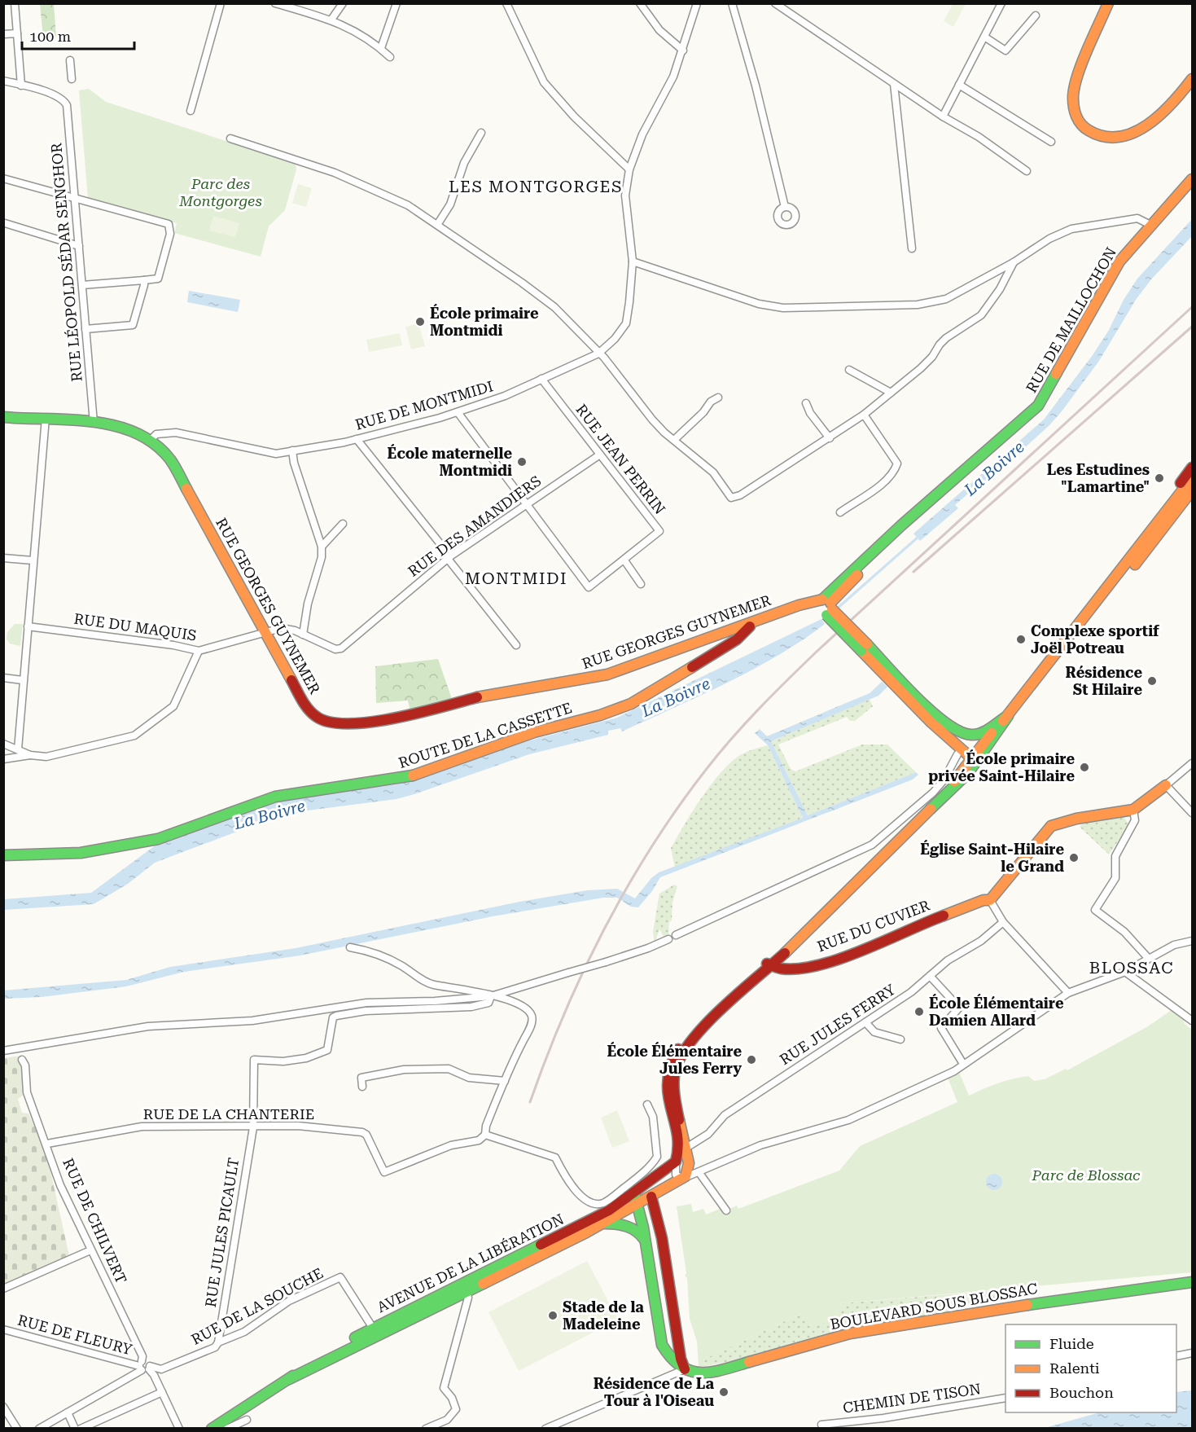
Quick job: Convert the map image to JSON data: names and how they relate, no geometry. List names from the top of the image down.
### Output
{
  "streets": {
    "street": [
      "RUE LÉOPOLD SÉDAR SENGHOR",
      "RUE DE MAILLOCHON",
      "RUE DE MONTMIDI",
      "RUE JEAN PERRIN",
      "RUE DES AMANDIERS",
      "RUE GEORGES GUYNEMER",
      "RUE DU MAQUIS",
      "ROUTE DE LA CASSETTE",
      "RUE DU CUVIER",
      "RUE JULES FERRY",
      "RUE DE LA CHANTERIE",
      "RUE DE CHILVERT",
      "RUE JULES PICAULT",
      "AVENUE DE LA LIBÉRATION",
      "RUE DE LA SOUCHE",
      "BOULEVARD SOUS BLOSSAC",
      "RUE DE FLEURY",
      "CHEMIN DE TISON"
    ]
  },
  "crossings": [
    ["RUE LÉOPOLD SÉDAR SENGHOR", "RUE GEORGES GUYNEMER"],
    ["RUE DE MAILLOCHON", "RUE GEORGES GUYNEMER"],
    ["RUE DE MONTMIDI", "RUE JEAN PERRIN"],
    ["RUE DE MONTMIDI", "RUE GEORGES GUYNEMER"],
    ["RUE JEAN PERRIN", "RUE DES AMANDIERS"],
    ["RUE DES AMANDIERS", "RUE GEORGES GUYNEMER"],
    ["RUE DES AMANDIERS", "RUE DU MAQUIS"],
    ["RUE GEORGES GUYNEMER", "RUE DU MAQUIS"],
    ["RUE GEORGES GUYNEMER", "ROUTE DE LA CASSETTE"],
    ["RUE DE LA CHANTERIE", "RUE DE CHILVERT"],
    ["RUE DE LA CHANTERIE", "RUE JULES PICAULT"],
    ["RUE DE CHILVERT", "RUE DE LA SOUCHE"],
    ["RUE DE CHILVERT", "RUE DE FLEURY"],
    ["RUE JULES PICAULT", "RUE DE LA SOUCHE"],
    ["AVENUE DE LA LIBÉRATION", "RUE DE LA SOUCHE"],
    ["RUE DE LA SOUCHE", "RUE DE FLEURY"]
  ],
  "districts": ["LES MONTGORGES", "MONTMIDI", "BLOSSAC"],
  "water": ["La Boivre"],
  "parks": ["Parc des Montgorges", "Parc de Blossac"],
  "places": [
    "École primaire Montmidi",
    "École maternelle Montmidi",
    "Les Estudines \"Lamartine\"",
    "Complexe sportif Joël Potreau",
    "Résidence St Hilaire",
    "École primaire privée Saint-Hilaire",
    "Église Saint-Hilaire le Grand",
    "École Élémentaire Damien Allard",
    "École Élémentaire Jules Ferry",
    "Stade de la Madeleine",
    "Résidence de La Tour à l'Oiseau"
  ],
  "legend": ["Fluide", "Ralenti", "Bouchon"],
  "scale_bar": "100 m"
}
